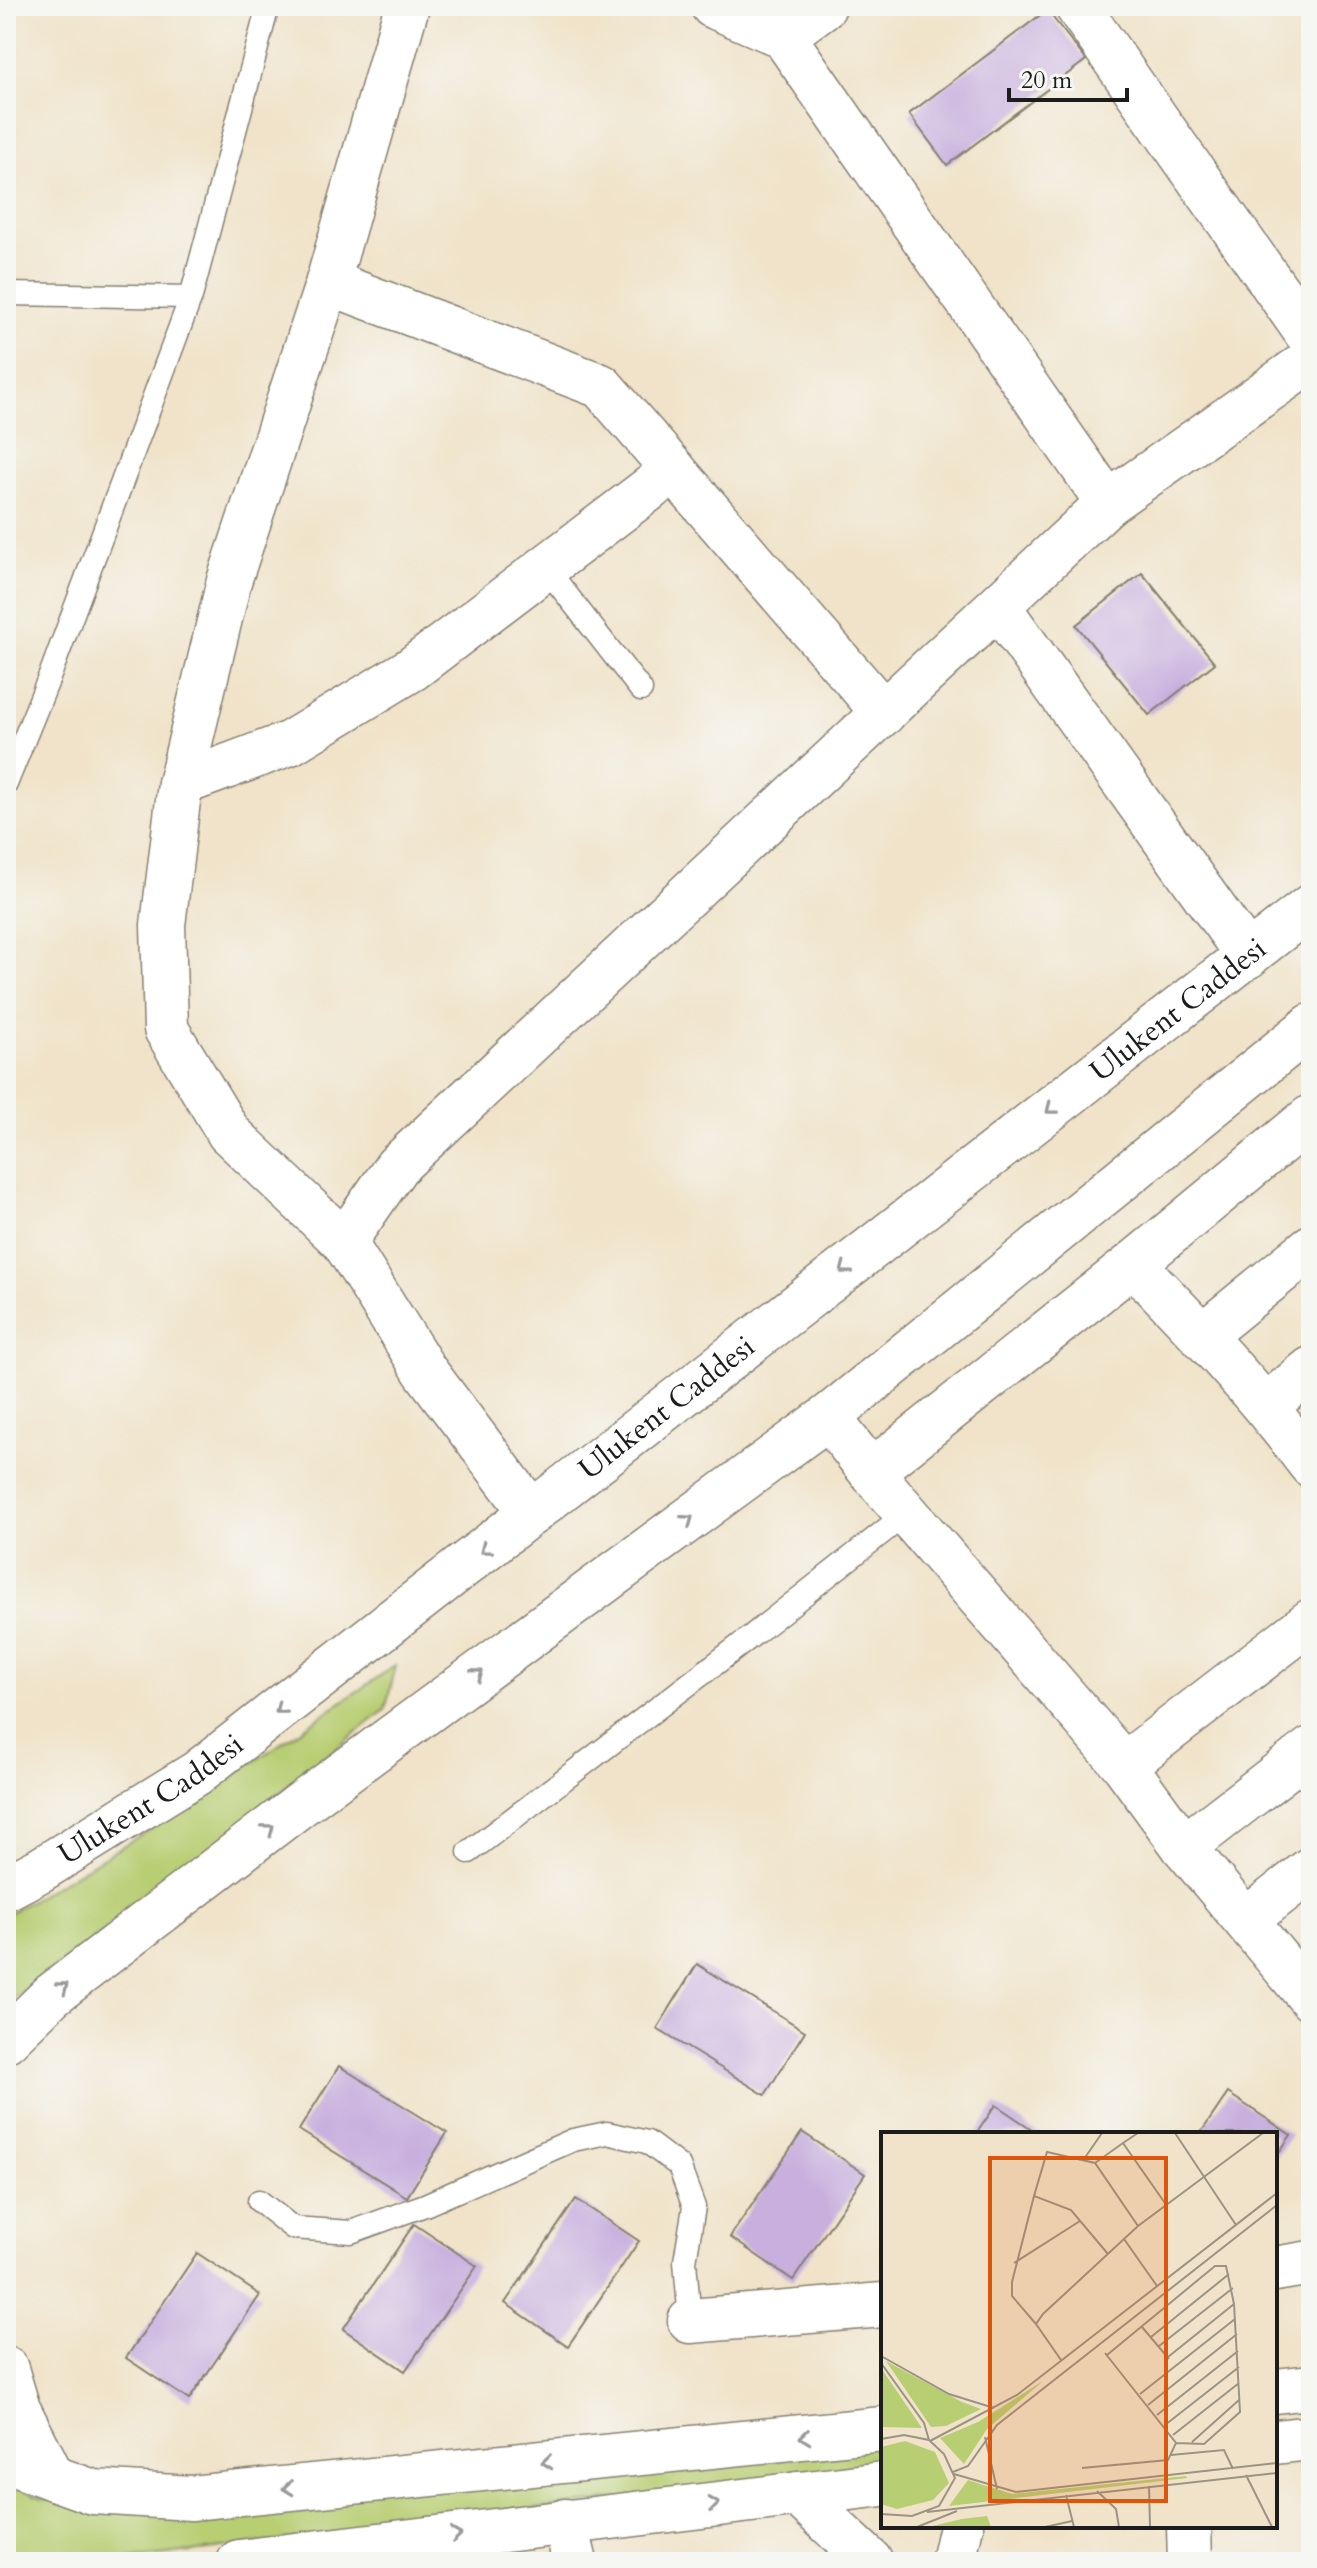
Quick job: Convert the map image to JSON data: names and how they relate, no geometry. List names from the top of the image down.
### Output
{
  "streets": {
    "street": ["Ulukent Caddesi"]
  },
  "scale_bar": "20 m"
}
